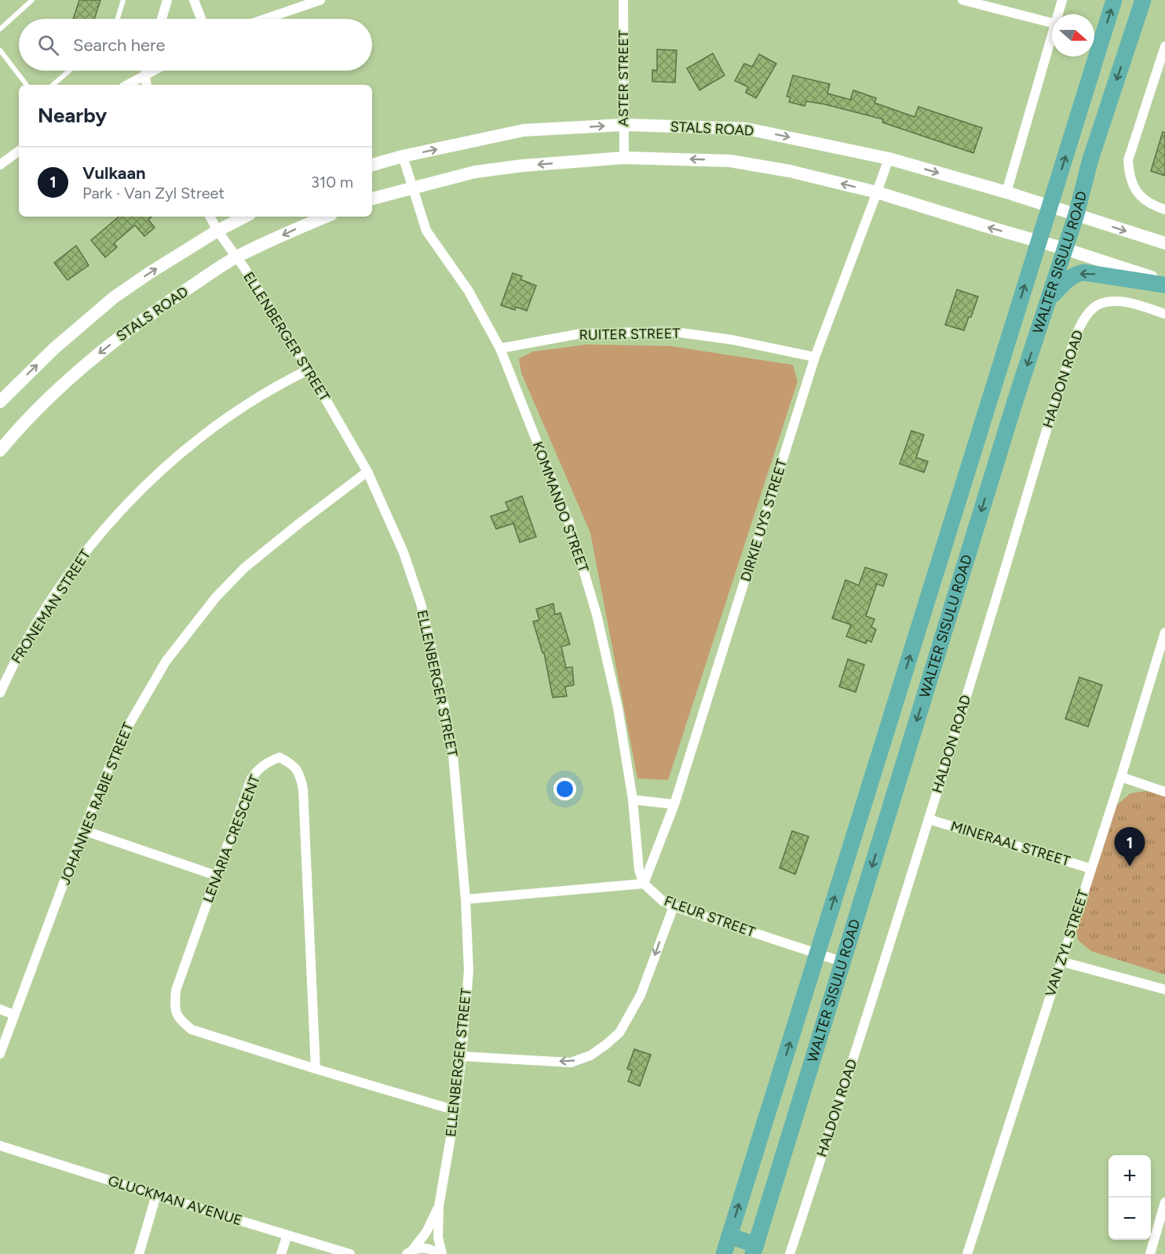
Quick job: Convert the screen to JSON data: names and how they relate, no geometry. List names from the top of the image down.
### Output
{
  "streets": {
    "highway": ["WALTER SISULU ROAD"],
    "street": [
      "ASTER STREET",
      "STALS ROAD",
      "RUITER STREET",
      "ELLENBERGER STREET",
      "HALDON ROAD",
      "KOMMANDO STREET",
      "DIRKIE UYS STREET",
      "FRONEMAN STREET",
      "JOHANNES RABIE STREET",
      "LENARIA CRESCENT",
      "MINERAAL STREET",
      "FLEUR STREET",
      "VAN ZYL STREET",
      "GLUCKMAN AVENUE"
    ]
  },
  "crossings": [
    ["ASTER STREET", "STALS ROAD"],
    ["STALS ROAD", "WALTER SISULU ROAD"],
    ["STALS ROAD", "ELLENBERGER STREET"],
    ["STALS ROAD", "KOMMANDO STREET"],
    ["STALS ROAD", "DIRKIE UYS STREET"],
    ["WALTER SISULU ROAD", "FLEUR STREET"],
    ["RUITER STREET", "KOMMANDO STREET"],
    ["RUITER STREET", "DIRKIE UYS STREET"],
    ["ELLENBERGER STREET", "FRONEMAN STREET"],
    ["ELLENBERGER STREET", "JOHANNES RABIE STREET"],
    ["ELLENBERGER STREET", "LENARIA CRESCENT"],
    ["HALDON ROAD", "MINERAAL STREET"],
    ["KOMMANDO STREET", "DIRKIE UYS STREET"],
    ["KOMMANDO STREET", "FLEUR STREET"],
    ["DIRKIE UYS STREET", "FLEUR STREET"],
    ["MINERAAL STREET", "VAN ZYL STREET"]
  ],
  "north": "right",
  "page": {
    "search": "Search here",
    "heading": "Nearby",
    "list": [
      {
        "mark": "1",
        "name": "Vulkaan",
        "note": "Park · Van Zyl Street",
        "value": "310 m"
      }
    ],
    "pins": "1",
    "map_buttons": ["+", "−"]
  }
}
